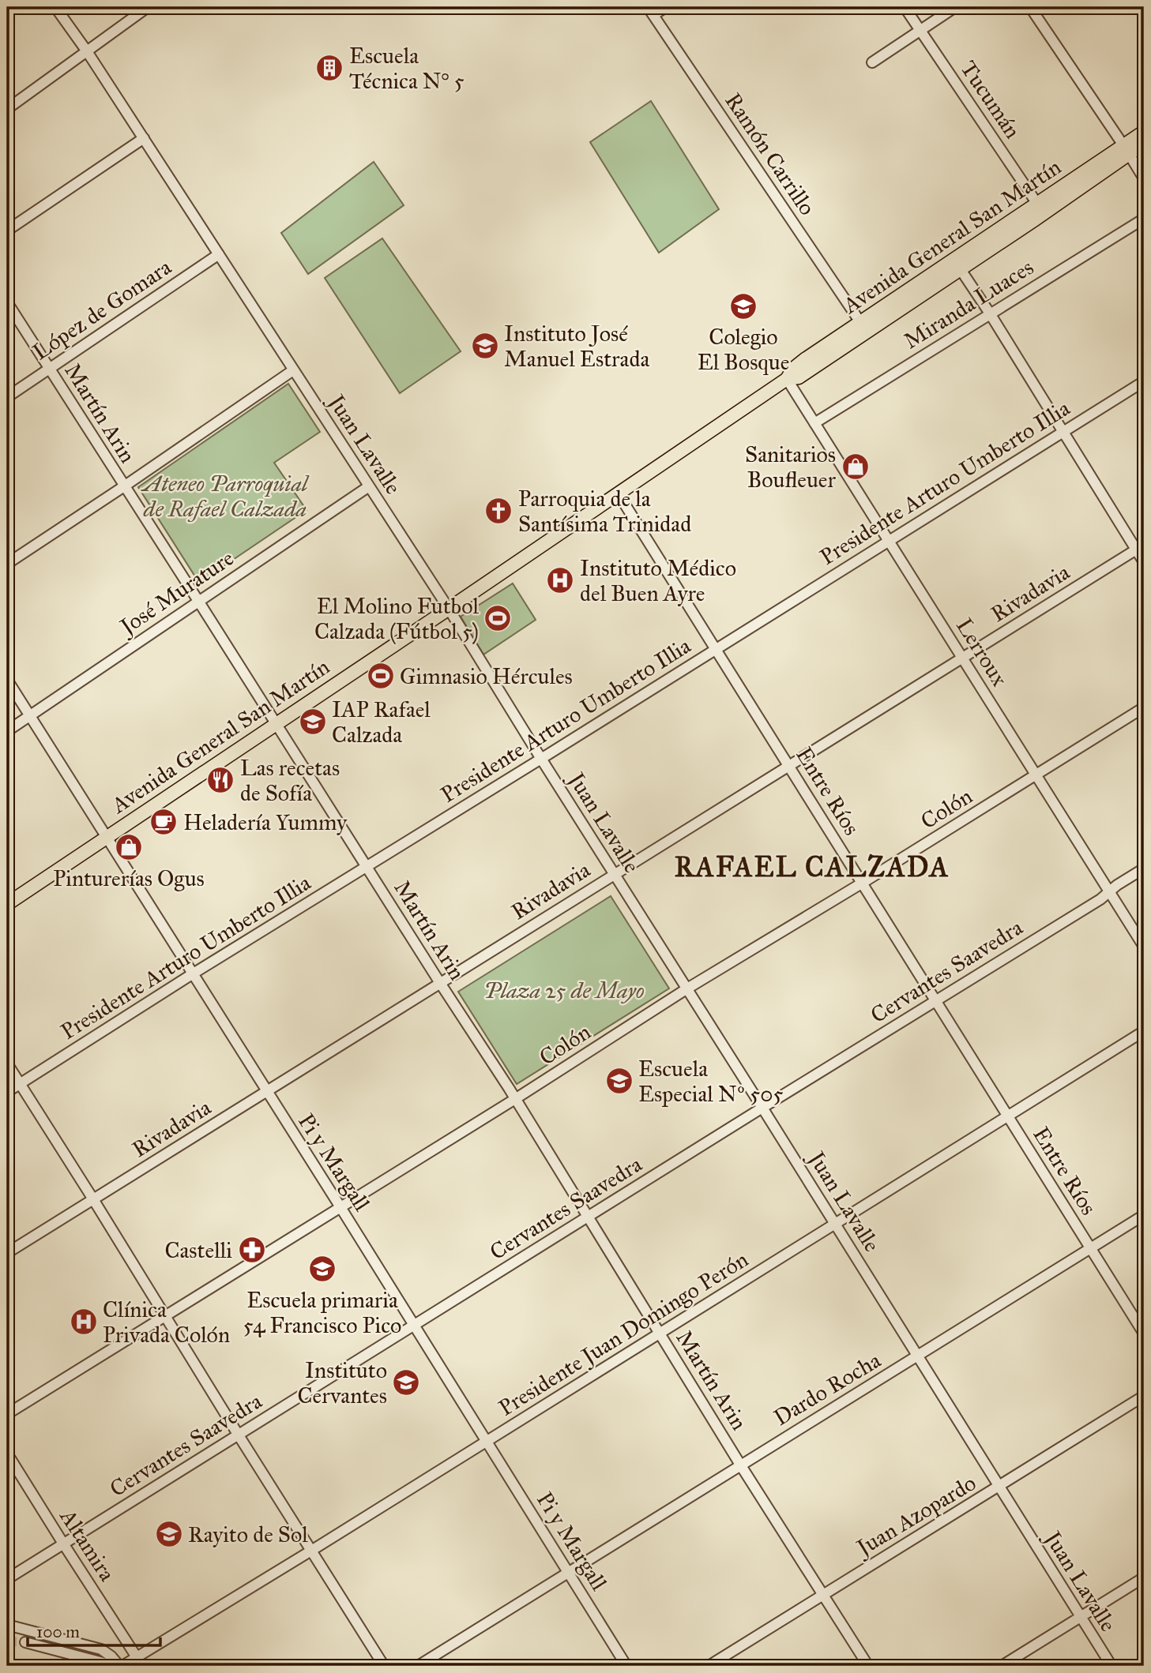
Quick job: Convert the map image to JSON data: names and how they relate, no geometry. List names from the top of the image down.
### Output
{
  "streets": {
    "main road": ["Avenida General San Martín"],
    "street": [
      "Tucumán",
      "Ramón Carrillo",
      "Miranda Luaces",
      "López de Gomara",
      "Martín Arin",
      "Juan Lavalle",
      "Presidente Arturo Umberto Illia",
      "José Murature",
      "Rivadavia",
      "Lerroux",
      "Entre Ríos",
      "Colón",
      "Cervantes Saavedra",
      "Pi y Margall",
      "Presidente Juan Domingo Perón",
      "Dardo Rocha",
      "Juan Azopardo",
      "Altamira"
    ]
  },
  "crossings": [
    ["Tucumán", "Avenida General San Martín"],
    ["Ramón Carrillo", "Avenida General San Martín"],
    ["Avenida General San Martín", "Martín Arin"],
    ["Avenida General San Martín", "Juan Lavalle"],
    ["Avenida General San Martín", "Lerroux"],
    ["Avenida General San Martín", "Entre Ríos"],
    ["Avenida General San Martín", "Pi y Margall"],
    ["Miranda Luaces", "Lerroux"],
    ["López de Gomara", "Martín Arin"],
    ["López de Gomara", "Juan Lavalle"],
    ["Martín Arin", "Presidente Arturo Umberto Illia"],
    ["Martín Arin", "José Murature"],
    ["Martín Arin", "Rivadavia"],
    ["Martín Arin", "Colón"],
    ["Martín Arin", "Cervantes Saavedra"],
    ["Martín Arin", "Presidente Juan Domingo Perón"],
    ["Martín Arin", "Dardo Rocha"],
    ["Martín Arin", "Juan Azopardo"],
    ["Juan Lavalle", "Presidente Arturo Umberto Illia"],
    ["Juan Lavalle", "José Murature"],
    ["Juan Lavalle", "Rivadavia"],
    ["Juan Lavalle", "Colón"],
    ["Juan Lavalle", "Cervantes Saavedra"],
    ["Juan Lavalle", "Presidente Juan Domingo Perón"],
    ["Juan Lavalle", "Dardo Rocha"],
    ["Juan Lavalle", "Juan Azopardo"],
    ["Presidente Arturo Umberto Illia", "Lerroux"],
    ["Presidente Arturo Umberto Illia", "Entre Ríos"],
    ["Presidente Arturo Umberto Illia", "Pi y Margall"],
    ["José Murature", "Pi y Margall"],
    ["Rivadavia", "Lerroux"],
    ["Rivadavia", "Entre Ríos"],
    ["Rivadavia", "Pi y Margall"],
    ["Lerroux", "Colón"],
    ["Lerroux", "Cervantes Saavedra"],
    ["Entre Ríos", "Colón"],
    ["Entre Ríos", "Cervantes Saavedra"],
    ["Entre Ríos", "Presidente Juan Domingo Perón"],
    ["Entre Ríos", "Dardo Rocha"],
    ["Colón", "Pi y Margall"],
    ["Cervantes Saavedra", "Pi y Margall"],
    ["Cervantes Saavedra", "Altamira"],
    ["Pi y Margall", "Presidente Juan Domingo Perón"],
    ["Pi y Margall", "Dardo Rocha"],
    ["Presidente Juan Domingo Perón", "Altamira"]
  ],
  "districts": ["RAFAEL CALZADA"],
  "parks": ["Ateneo Parroquial de Rafael Calzada", "Plaza 25 de Mayo"],
  "places": {
    "building": ["Escuela Técnica N° 5"],
    "school or university": [
      "Colegio El Bosque",
      "Instituto José Manuel Estrada",
      "IAP Rafael Calzada",
      "Escuela Especial Nº 505",
      "Escuela primaria 54 Francisco Pico",
      "Instituto Cervantes",
      "Rayito de Sol"
    ],
    "shop": ["Sanitarios Boufleuer", "Pinturerías Ogus"],
    "church": ["Parroquia de la Santísima Trinidad"],
    "hospital": ["Instituto Médico del Buen Ayre", "Clínica Privada Colón"],
    "sports": ["El Molino Futbol Calzada (Fútbol 5)", "Gimnasio Hércules"],
    "restaurant": ["Las recetas de Sofía"],
    "cafe": ["Heladería Yummy"],
    "pharmacy": ["Castelli"]
  },
  "scale_bar": "100 m"
}
